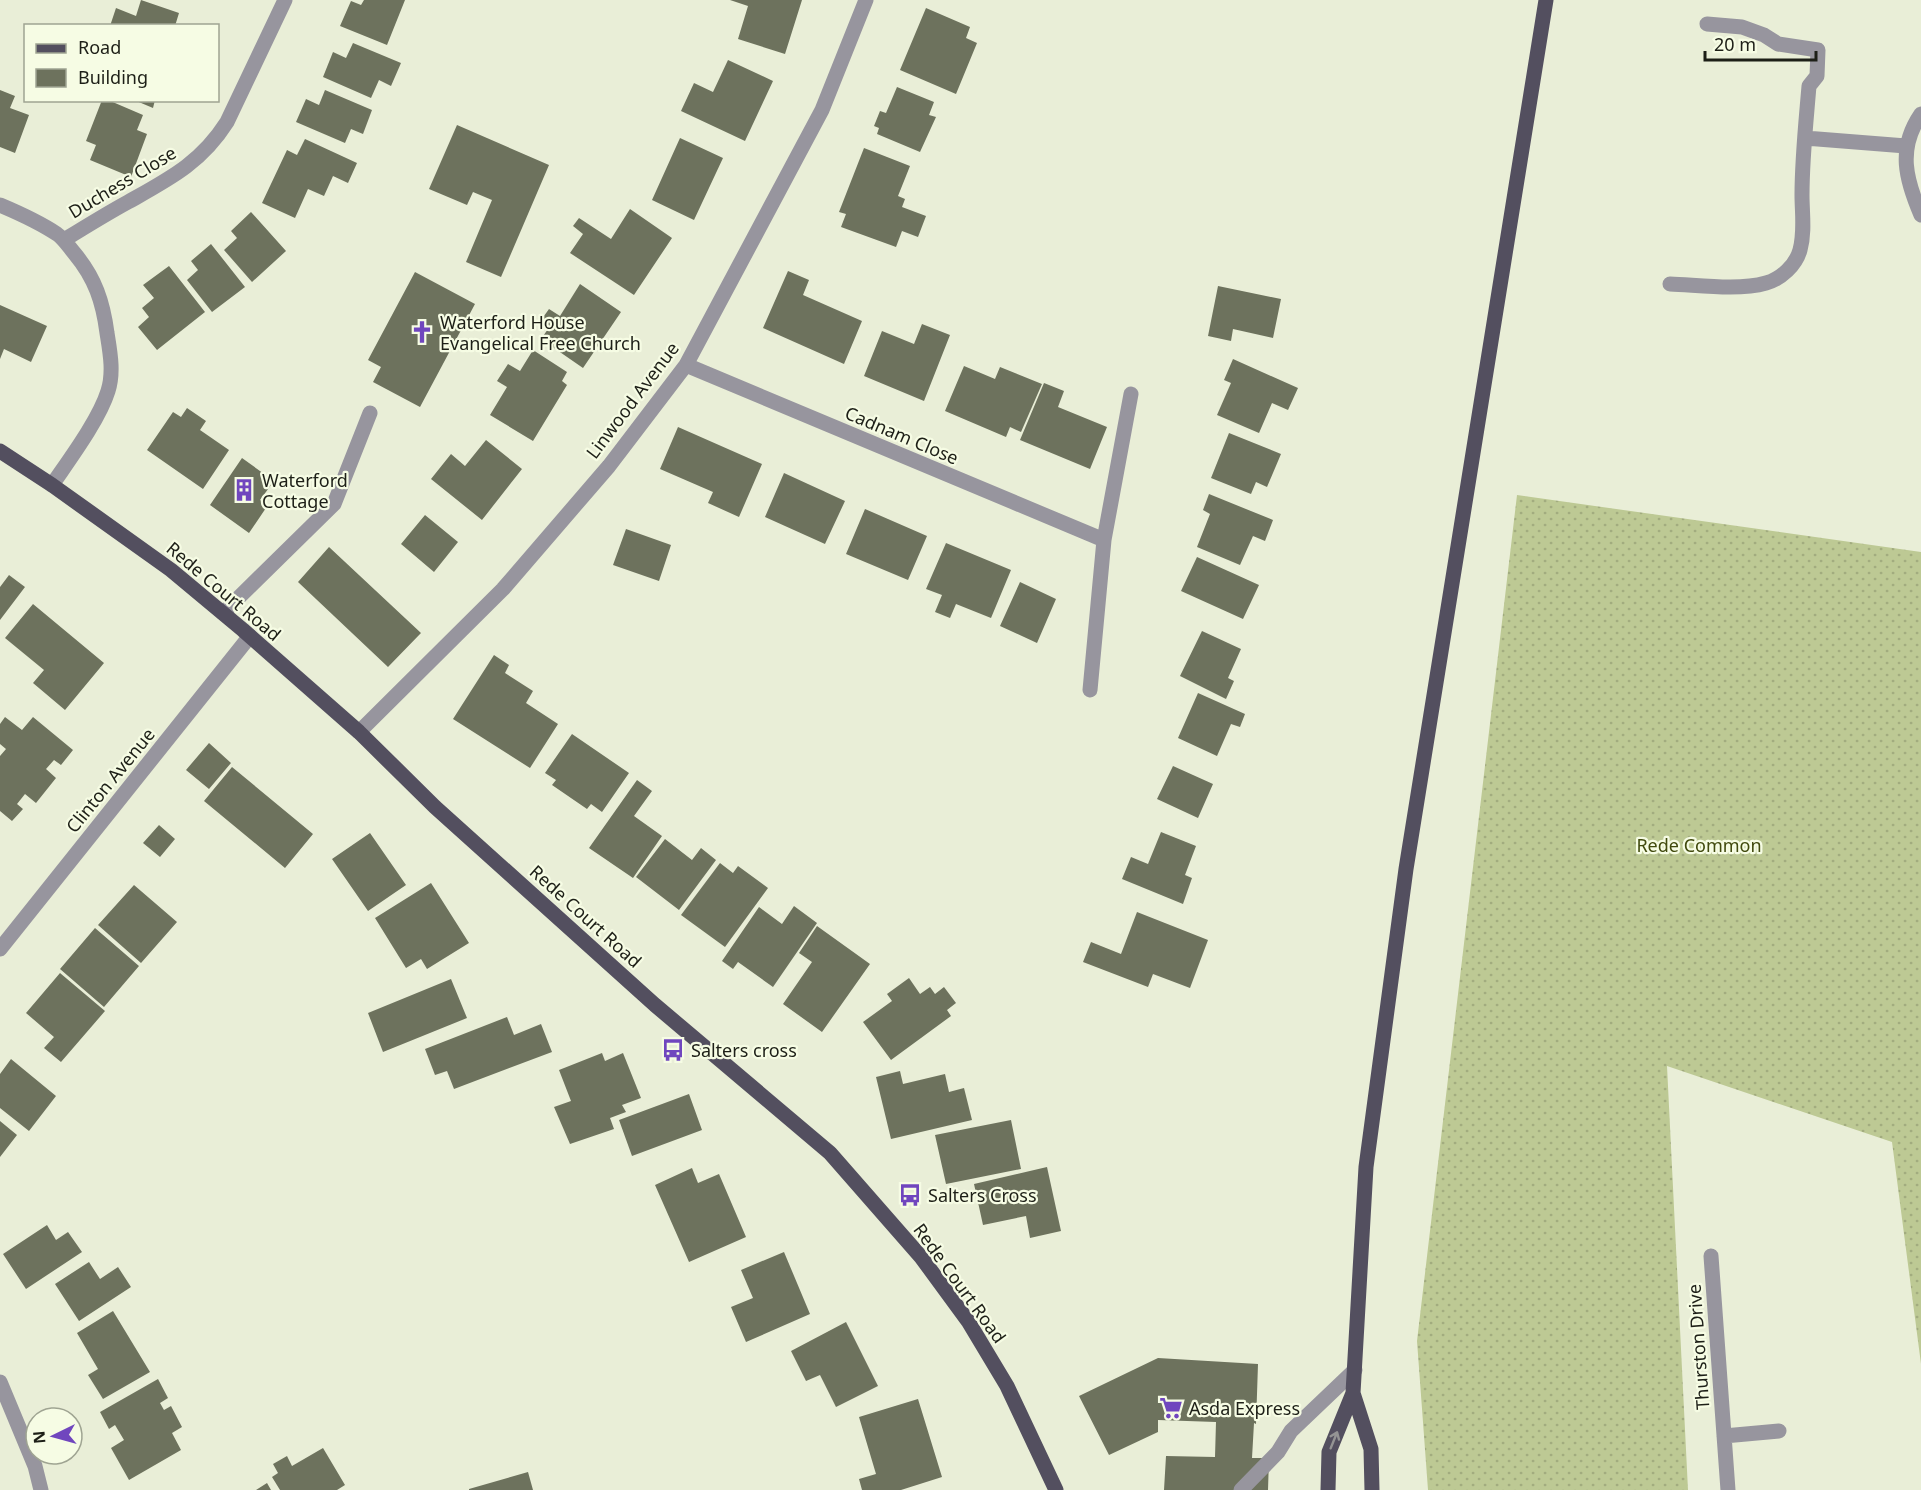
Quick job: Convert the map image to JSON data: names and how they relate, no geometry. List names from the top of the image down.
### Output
{
  "streets": {
    "main road": ["Rede Court Road"],
    "street": [
      "Duchess Close",
      "Linwood Avenue",
      "Cadnam Close",
      "Clinton Avenue",
      "Thurston Drive"
    ]
  },
  "crossings": [
    ["Linwood Avenue", "Cadnam Close"],
    ["Linwood Avenue", "Rede Court Road"],
    ["Rede Court Road", "Clinton Avenue"]
  ],
  "parks": ["Rede Common"],
  "places": {
    "church": ["Waterford House Evangelical Free Church"],
    "building": ["Waterford Cottage"],
    "bus stop": ["Salters cross", "Salters Cross"],
    "supermarket": ["Asda Express"]
  },
  "legend": ["Road", "Building"],
  "scale_bar": "20 m",
  "north": "left"
}
